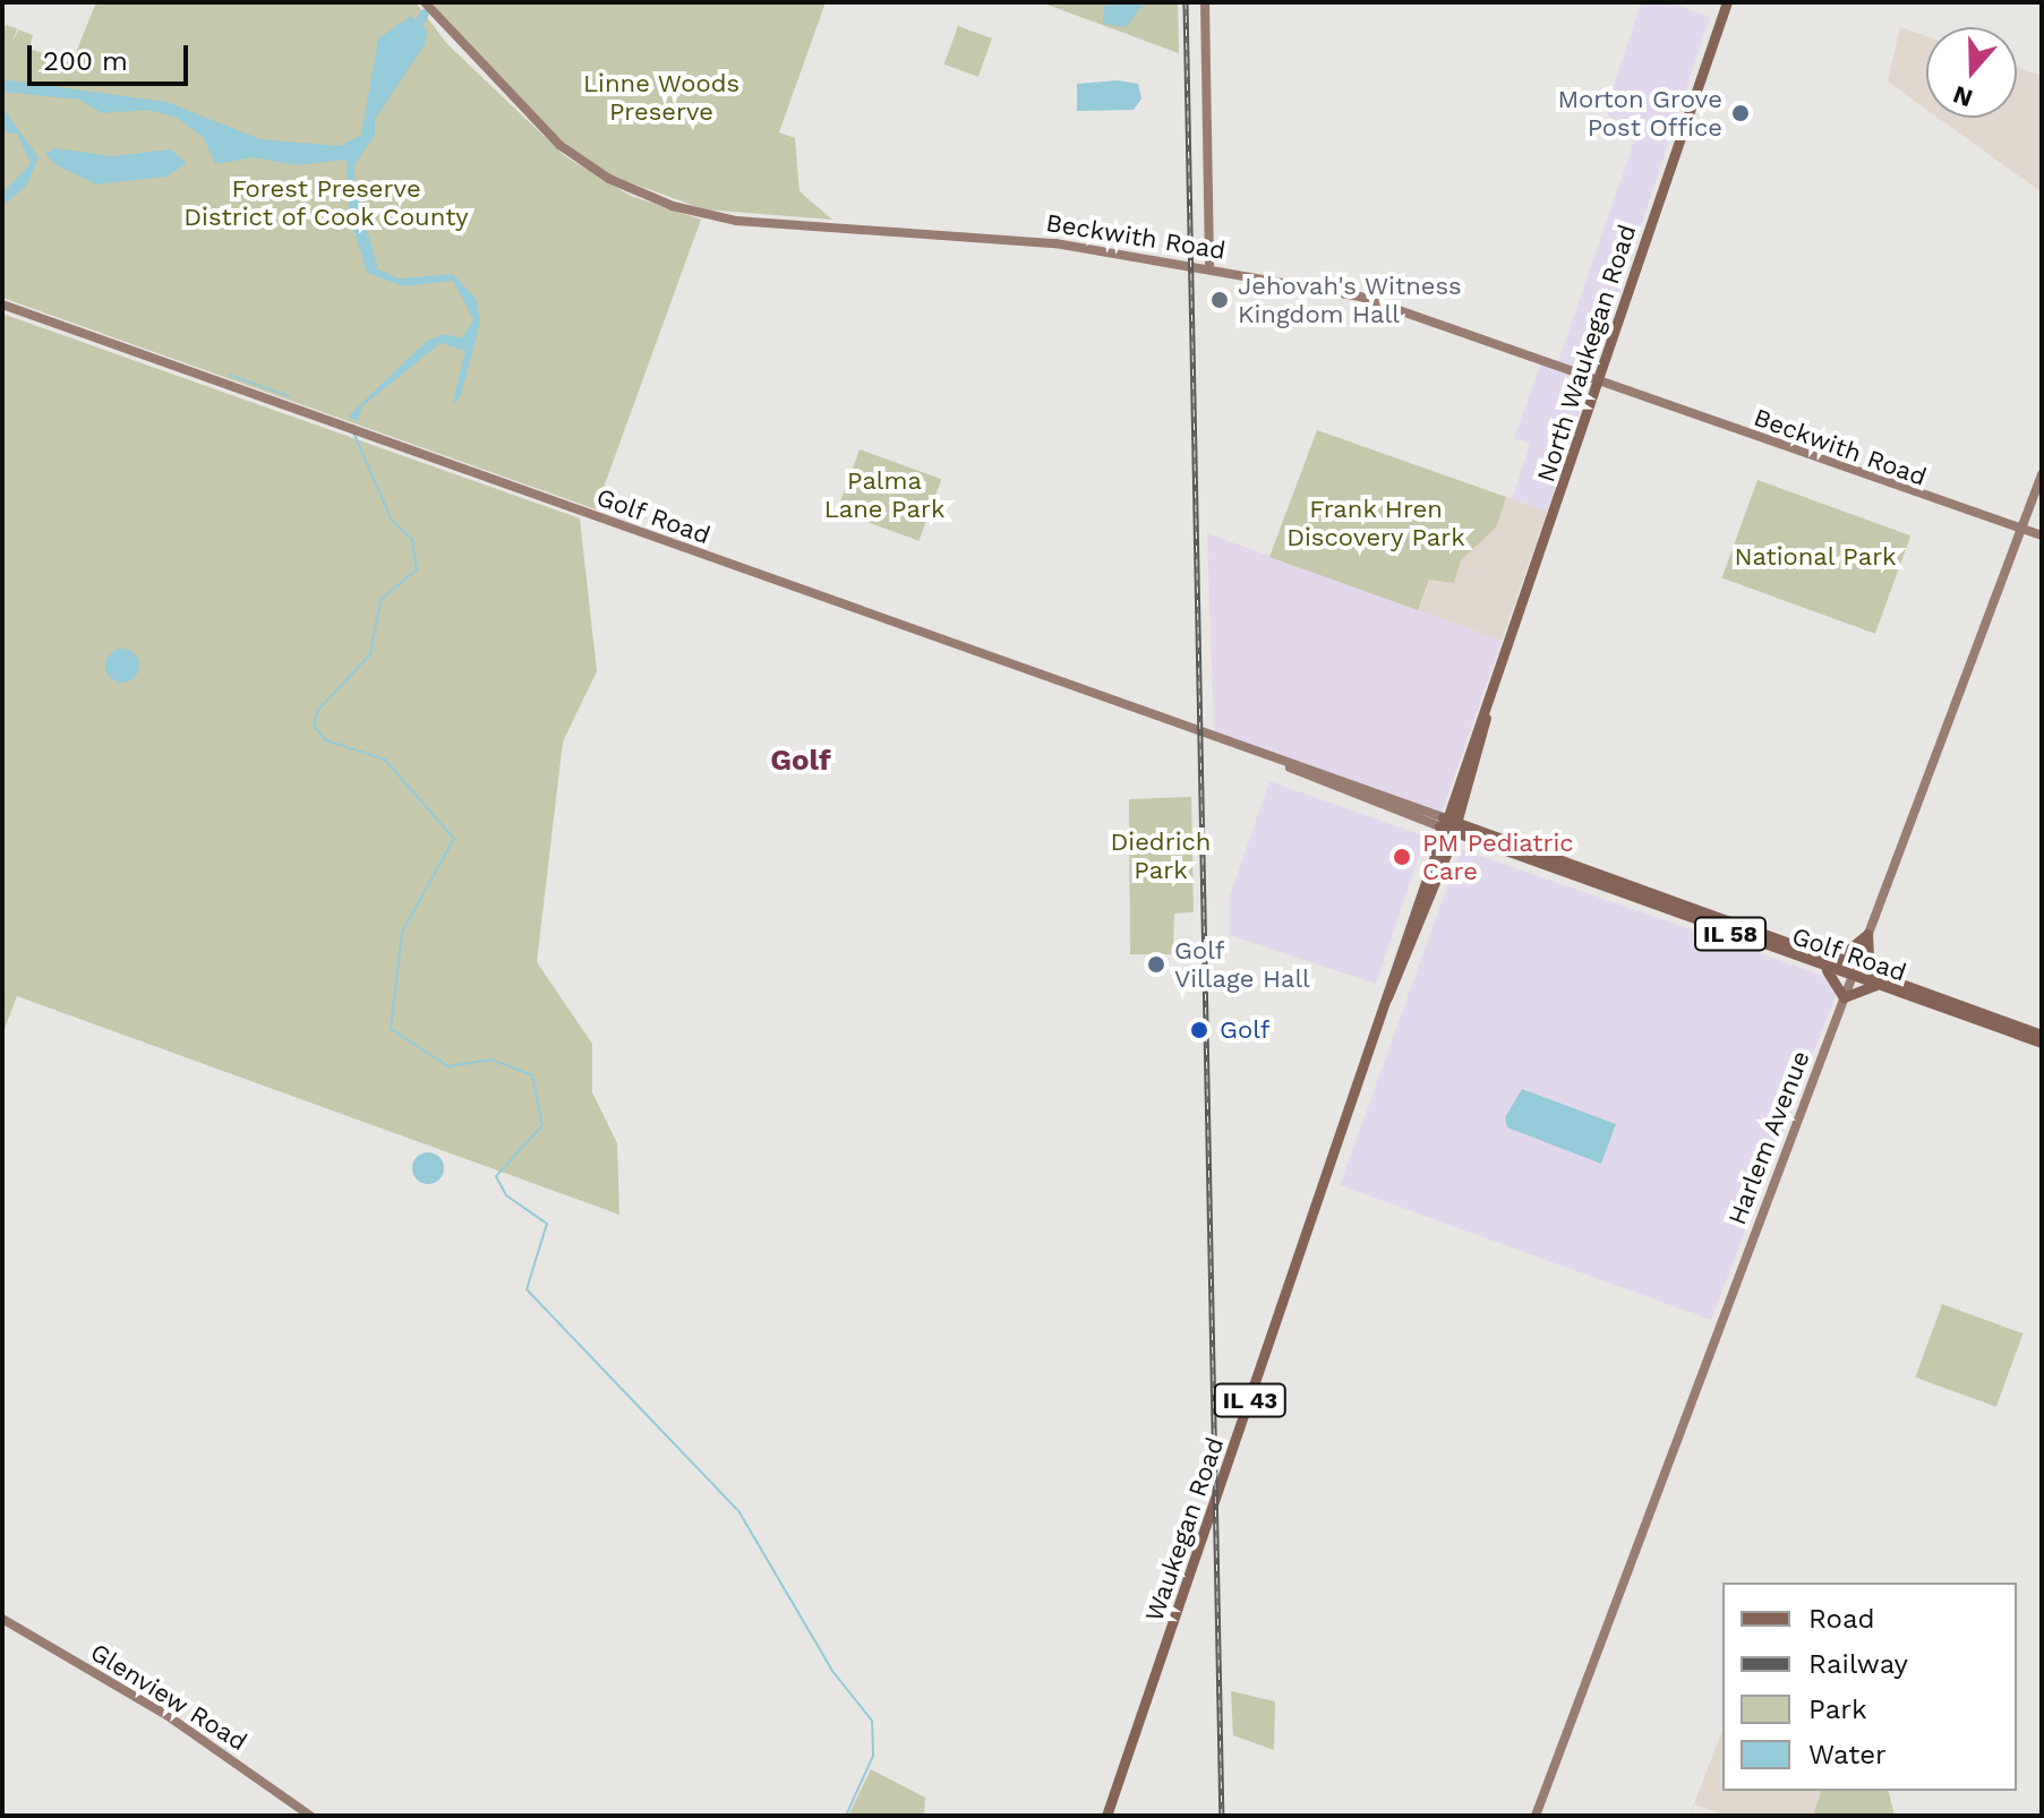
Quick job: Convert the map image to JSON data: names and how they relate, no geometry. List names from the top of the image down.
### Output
{
  "streets": {
    "main road": [
      "Beckwith Road",
      "North Waukegan Road",
      "Golf Road",
      "IL 58",
      "Harlem Avenue",
      "IL 43",
      "Waukegan Road",
      "Glenview Road"
    ]
  },
  "crossings": [
    ["Beckwith Road", "North Waukegan Road"],
    ["Beckwith Road", "Harlem Avenue"],
    ["North Waukegan Road", "Golf Road"],
    ["North Waukegan Road", "Waukegan Road"],
    ["Golf Road", "Harlem Avenue"],
    ["Golf Road", "Waukegan Road"]
  ],
  "districts": ["Golf"],
  "parks": [
    "Linne Woods Preserve",
    "Forest Preserve District of Cook County",
    "Palma Lane Park",
    "Frank Hren Discovery Park",
    "National Park",
    "Diedrich Park"
  ],
  "places": [
    "Morton Grove Post Office",
    "Jehovah's Witness Kingdom Hall",
    "PM Pediatric Care",
    "Golf Village Hall",
    "Golf"
  ],
  "legend": [
    "Road",
    "Railway",
    "Park",
    "Water"
  ],
  "scale_bar": "200 m",
  "north": "bottom"
}
